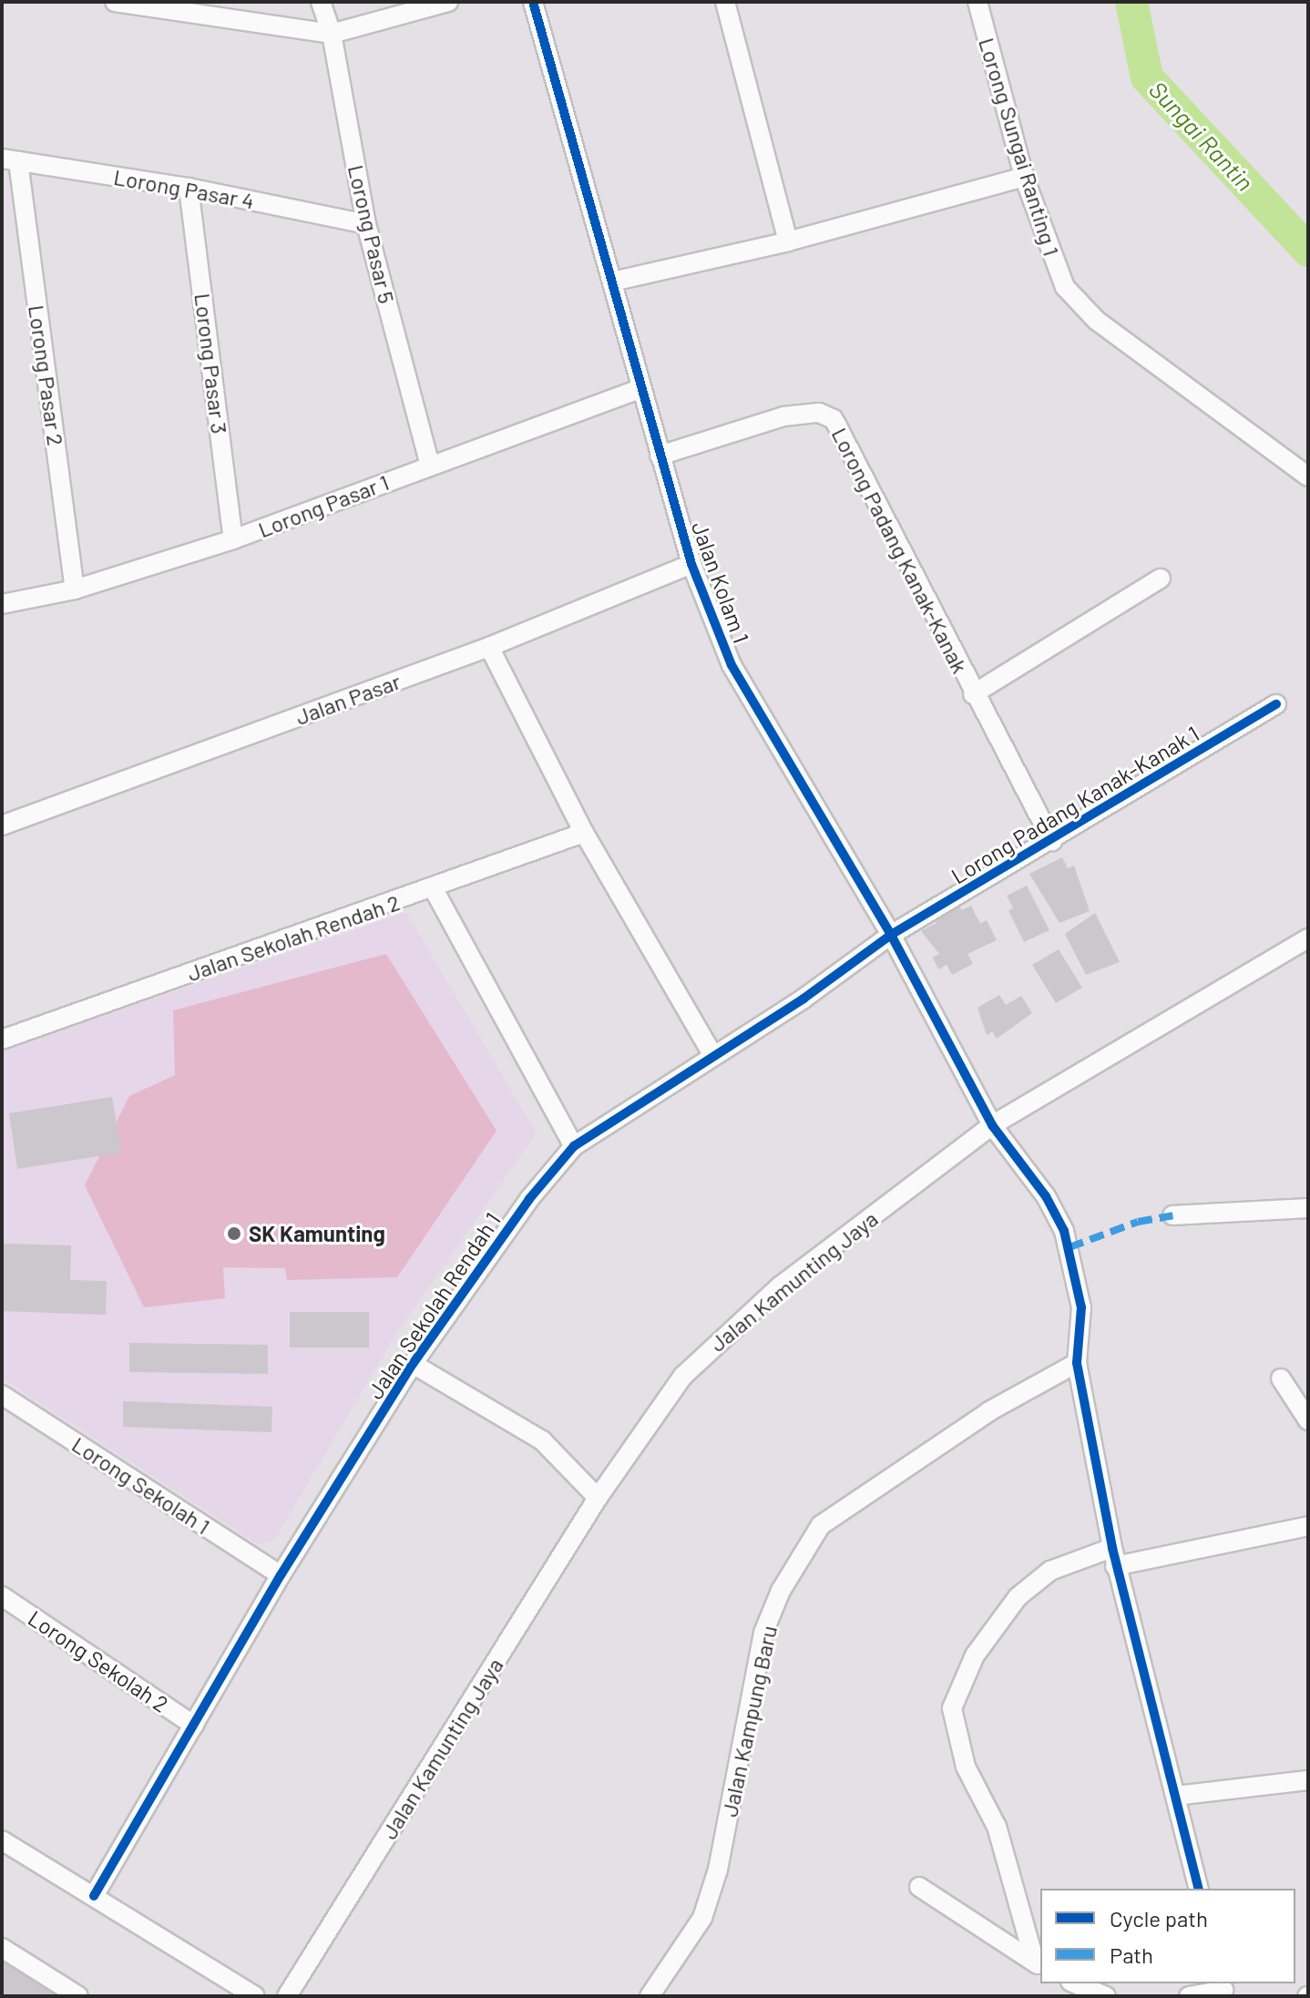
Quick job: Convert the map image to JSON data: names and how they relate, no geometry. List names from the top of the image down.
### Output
{
  "streets": {
    "street": [
      "Lorong Sungai Ranting 1",
      "Lorong Pasar 4",
      "Lorong Pasar 5",
      "Lorong Pasar 3",
      "Lorong Pasar 2",
      "Lorong Pasar 1",
      "Lorong Padang Kanak-Kanak",
      "Jalan Kolam 1",
      "Jalan Pasar",
      "Lorong Padang Kanak-Kanak 1",
      "Jalan Sekolah Rendah 2",
      "Jalan Kamunting Jaya",
      "Jalan Sekolah Rendah 1",
      "Lorong Sekolah 1",
      "Lorong Sekolah 2",
      "Jalan Kampung Baru"
    ]
  },
  "crossings": [
    ["Lorong Pasar 4", "Lorong Pasar 5"],
    ["Lorong Pasar 4", "Lorong Pasar 3"],
    ["Lorong Pasar 4", "Lorong Pasar 2"],
    ["Lorong Pasar 5", "Lorong Pasar 1"],
    ["Lorong Pasar 3", "Lorong Pasar 1"],
    ["Lorong Pasar 2", "Lorong Pasar 1"],
    ["Lorong Pasar 1", "Jalan Kolam 1"],
    ["Lorong Padang Kanak-Kanak", "Jalan Kolam 1"],
    ["Lorong Padang Kanak-Kanak", "Lorong Padang Kanak-Kanak 1"],
    ["Jalan Kolam 1", "Jalan Pasar"],
    ["Jalan Kolam 1", "Lorong Padang Kanak-Kanak 1"],
    ["Jalan Kolam 1", "Jalan Kamunting Jaya"],
    ["Jalan Kolam 1", "Jalan Sekolah Rendah 1"],
    ["Jalan Kolam 1", "Jalan Kampung Baru"],
    ["Lorong Padang Kanak-Kanak 1", "Jalan Sekolah Rendah 1"],
    ["Jalan Sekolah Rendah 1", "Lorong Sekolah 1"],
    ["Jalan Sekolah Rendah 1", "Lorong Sekolah 2"]
  ],
  "water": ["Sungai Rantin"],
  "places": ["SK Kamunting"],
  "legend": ["Cycle path", "Path"]
}
